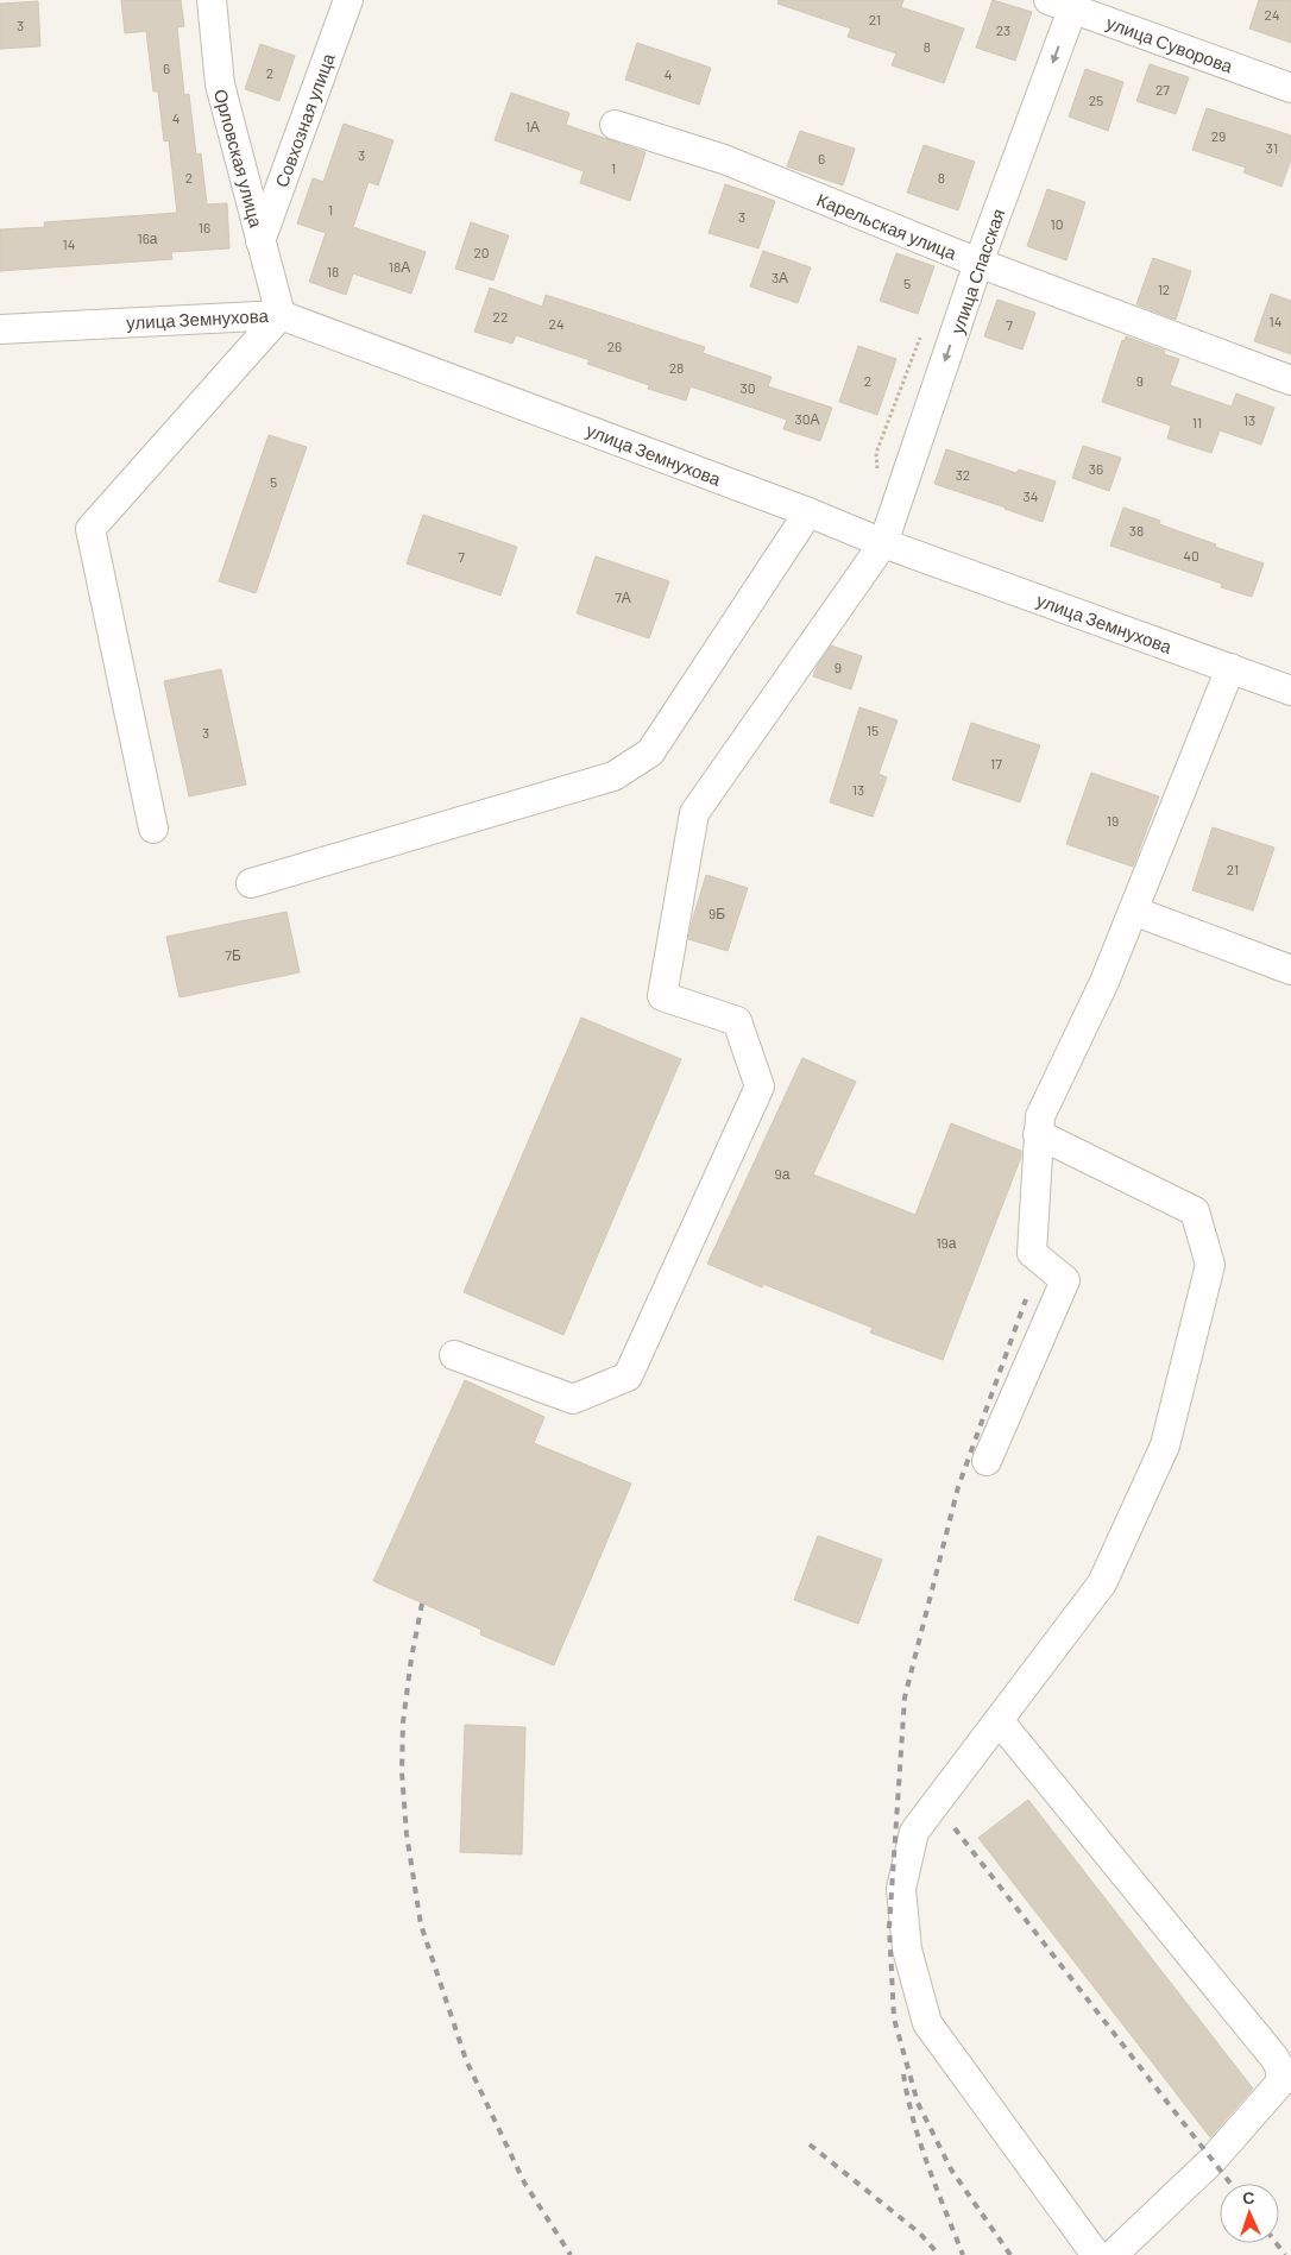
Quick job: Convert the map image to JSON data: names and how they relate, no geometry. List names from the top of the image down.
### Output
{
  "streets": {
    "street": [
      "улица Суворова",
      "Совхозная улица",
      "Орловская улица",
      "Карельская улица",
      "улица Спасская",
      "улица Земнухова"
    ]
  },
  "crossings": [
    ["улица Суворова", "улица Спасская"],
    ["Совхозная улица", "Орловская улица"],
    ["Орловская улица", "улица Земнухова"],
    ["Карельская улица", "улица Спасская"],
    ["улица Спасская", "улица Земнухова"]
  ],
  "house_numbers": [
    "24",
    "21",
    "3",
    "23",
    "8",
    "6",
    "2",
    "4",
    "27",
    "25",
    "4",
    "1А",
    "29",
    "31",
    "3",
    "6",
    "1",
    "2",
    "8",
    "1",
    "3",
    "10",
    "16",
    "16а",
    "14",
    "20",
    "18А",
    "18",
    "3А",
    "5",
    "12",
    "22",
    "14",
    "24",
    "7",
    "26",
    "28",
    "2",
    "9",
    "30",
    "30А",
    "13",
    "11",
    "36",
    "32",
    "5",
    "34",
    "38",
    "40",
    "7",
    "7А",
    "9",
    "15",
    "3",
    "17",
    "13",
    "19",
    "21",
    "9Б",
    "7Б",
    "9а",
    "19а"
  ],
  "north": "top"
}
